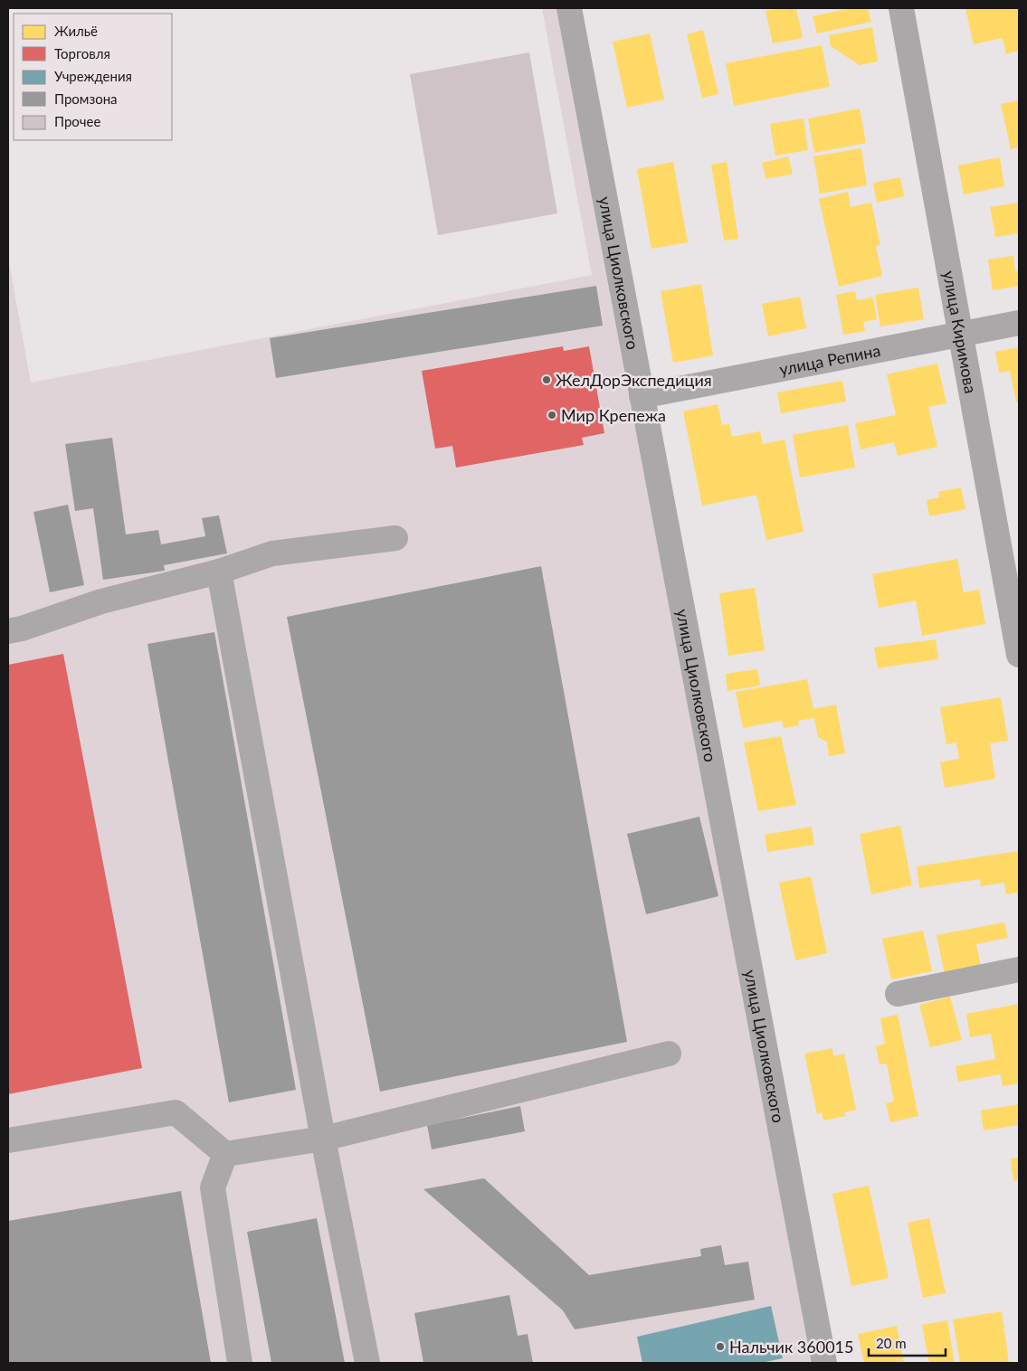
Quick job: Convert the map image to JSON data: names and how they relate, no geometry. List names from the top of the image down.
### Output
{
  "streets": {
    "street": ["улица Циолковского", "улица Киримова", "улица Репина"]
  },
  "crossings": [
    ["улица Циолковского", "улица Репина"],
    ["улица Киримова", "улица Репина"]
  ],
  "places": ["ЖелДорЭкспедиция", "Мир Крепежа", "Нальчик 360015"],
  "legend": [
    "Жильё",
    "Торговля",
    "Учреждения",
    "Промзона",
    "Прочее"
  ],
  "scale_bar": "20 m"
}
